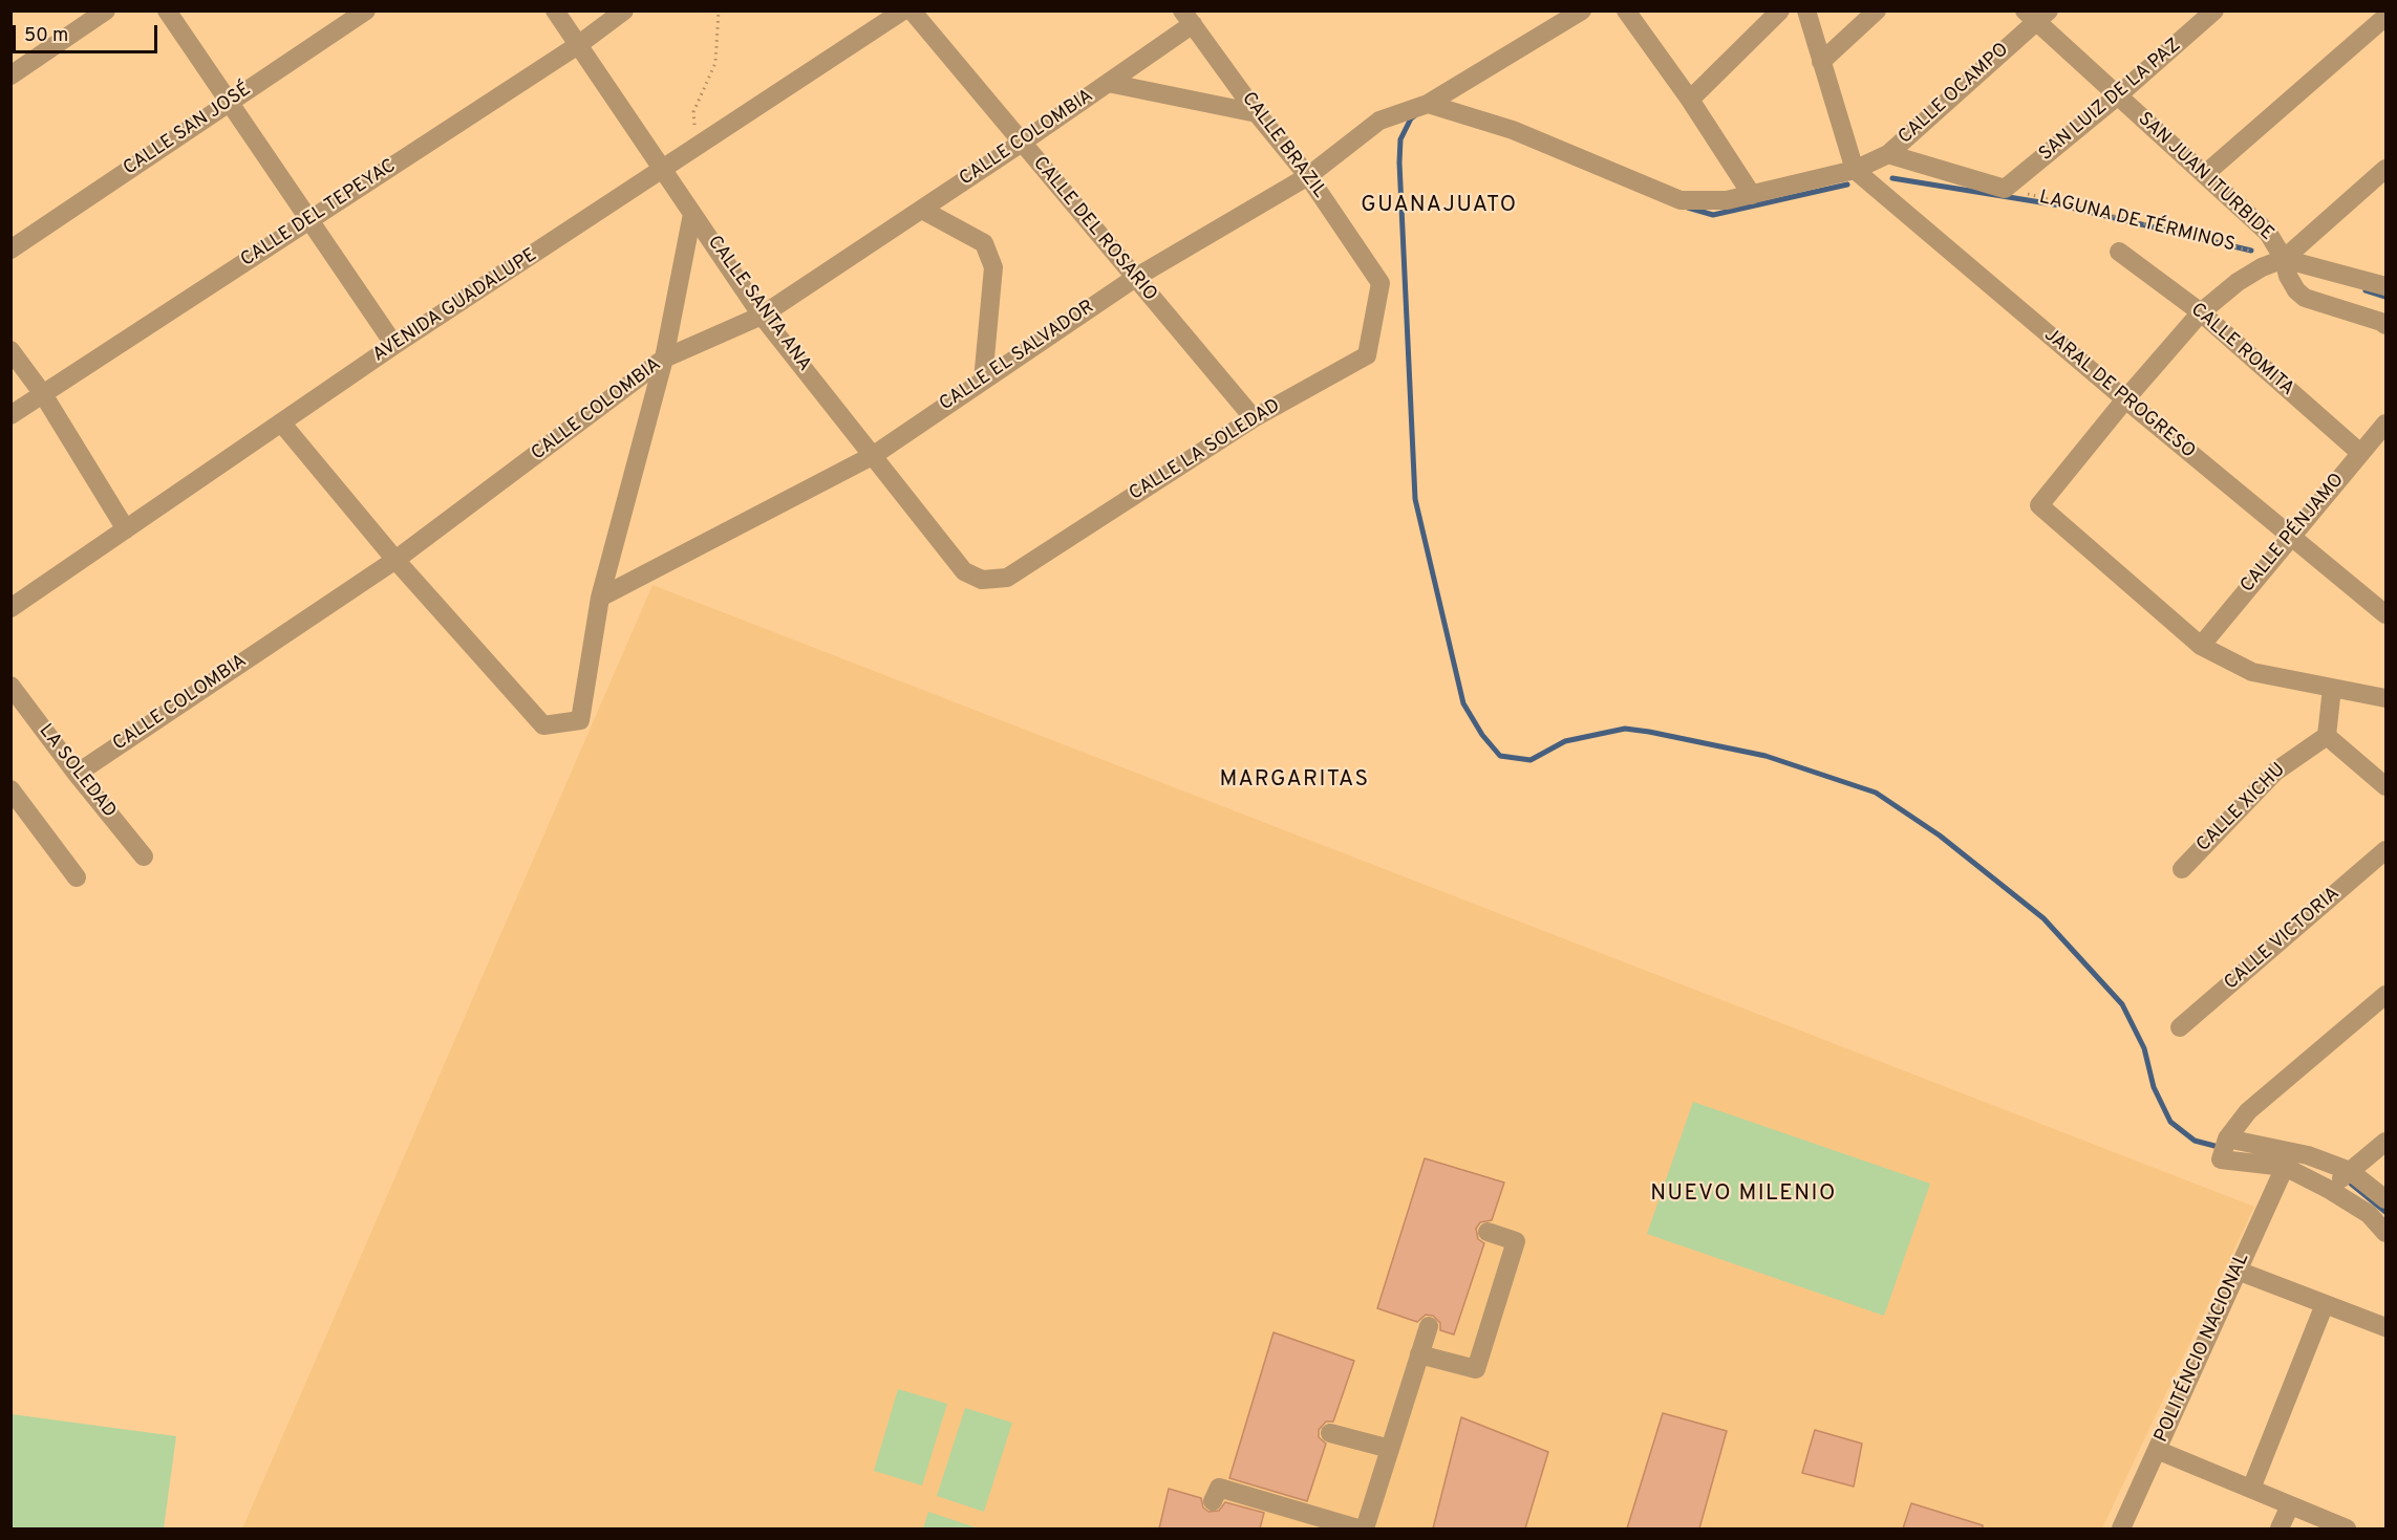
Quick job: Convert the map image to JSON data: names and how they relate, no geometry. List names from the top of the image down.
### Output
{
  "streets": {
    "street": [
      "CALLE OCAMPO",
      "SAN LUIZ DE LA PAZ",
      "CALLE SAN JOSÉ",
      "CALLE COLOMBIA",
      "CALLE BRAZIL",
      "SAN JUAN ITURBIDE",
      "CALLE DEL TEPEYAC",
      "CALLE DEL ROSARIO",
      "CALLE SANTA ANA",
      "AVENIDA GUADALUPE",
      "CALLE ROMITA",
      "CALLE EL SALVADOR",
      "JARAL DE PROGRESO",
      "CALLE LA SOLEDAD",
      "CALLE PÉNJAMO",
      "LA SOLEDAD",
      "CALLE XICHU",
      "CALLE VICTORIA",
      "POLITÉNCIO NACIONAL"
    ],
    "path": ["LAGUNA DE TÉRMINOS"]
  },
  "crossings": [
    ["CALLE OCAMPO", "SAN JUAN ITURBIDE"],
    ["CALLE OCAMPO", "CALLE EL SALVADOR"],
    ["CALLE OCAMPO", "JARAL DE PROGRESO"],
    ["SAN LUIZ DE LA PAZ", "SAN JUAN ITURBIDE"],
    ["SAN LUIZ DE LA PAZ", "LAGUNA DE TÉRMINOS"],
    ["CALLE COLOMBIA", "CALLE BRAZIL"],
    ["CALLE COLOMBIA", "CALLE DEL ROSARIO"],
    ["CALLE COLOMBIA", "CALLE SANTA ANA"],
    ["CALLE COLOMBIA", "LA SOLEDAD"],
    ["CALLE BRAZIL", "CALLE EL SALVADOR"],
    ["CALLE BRAZIL", "CALLE LA SOLEDAD"],
    ["SAN JUAN ITURBIDE", "LAGUNA DE TÉRMINOS"],
    ["CALLE DEL TEPEYAC", "CALLE SANTA ANA"],
    ["CALLE DEL ROSARIO", "CALLE EL SALVADOR"],
    ["CALLE DEL ROSARIO", "CALLE LA SOLEDAD"],
    ["CALLE SANTA ANA", "AVENIDA GUADALUPE"],
    ["CALLE SANTA ANA", "CALLE EL SALVADOR"],
    ["CALLE SANTA ANA", "CALLE LA SOLEDAD"],
    ["CALLE ROMITA", "CALLE PÉNJAMO"],
    ["JARAL DE PROGRESO", "CALLE PÉNJAMO"]
  ],
  "districts": ["GUANAJUATO", "MARGARITAS", "NUEVO MILENIO"],
  "scale_bar": "50 m"
}
